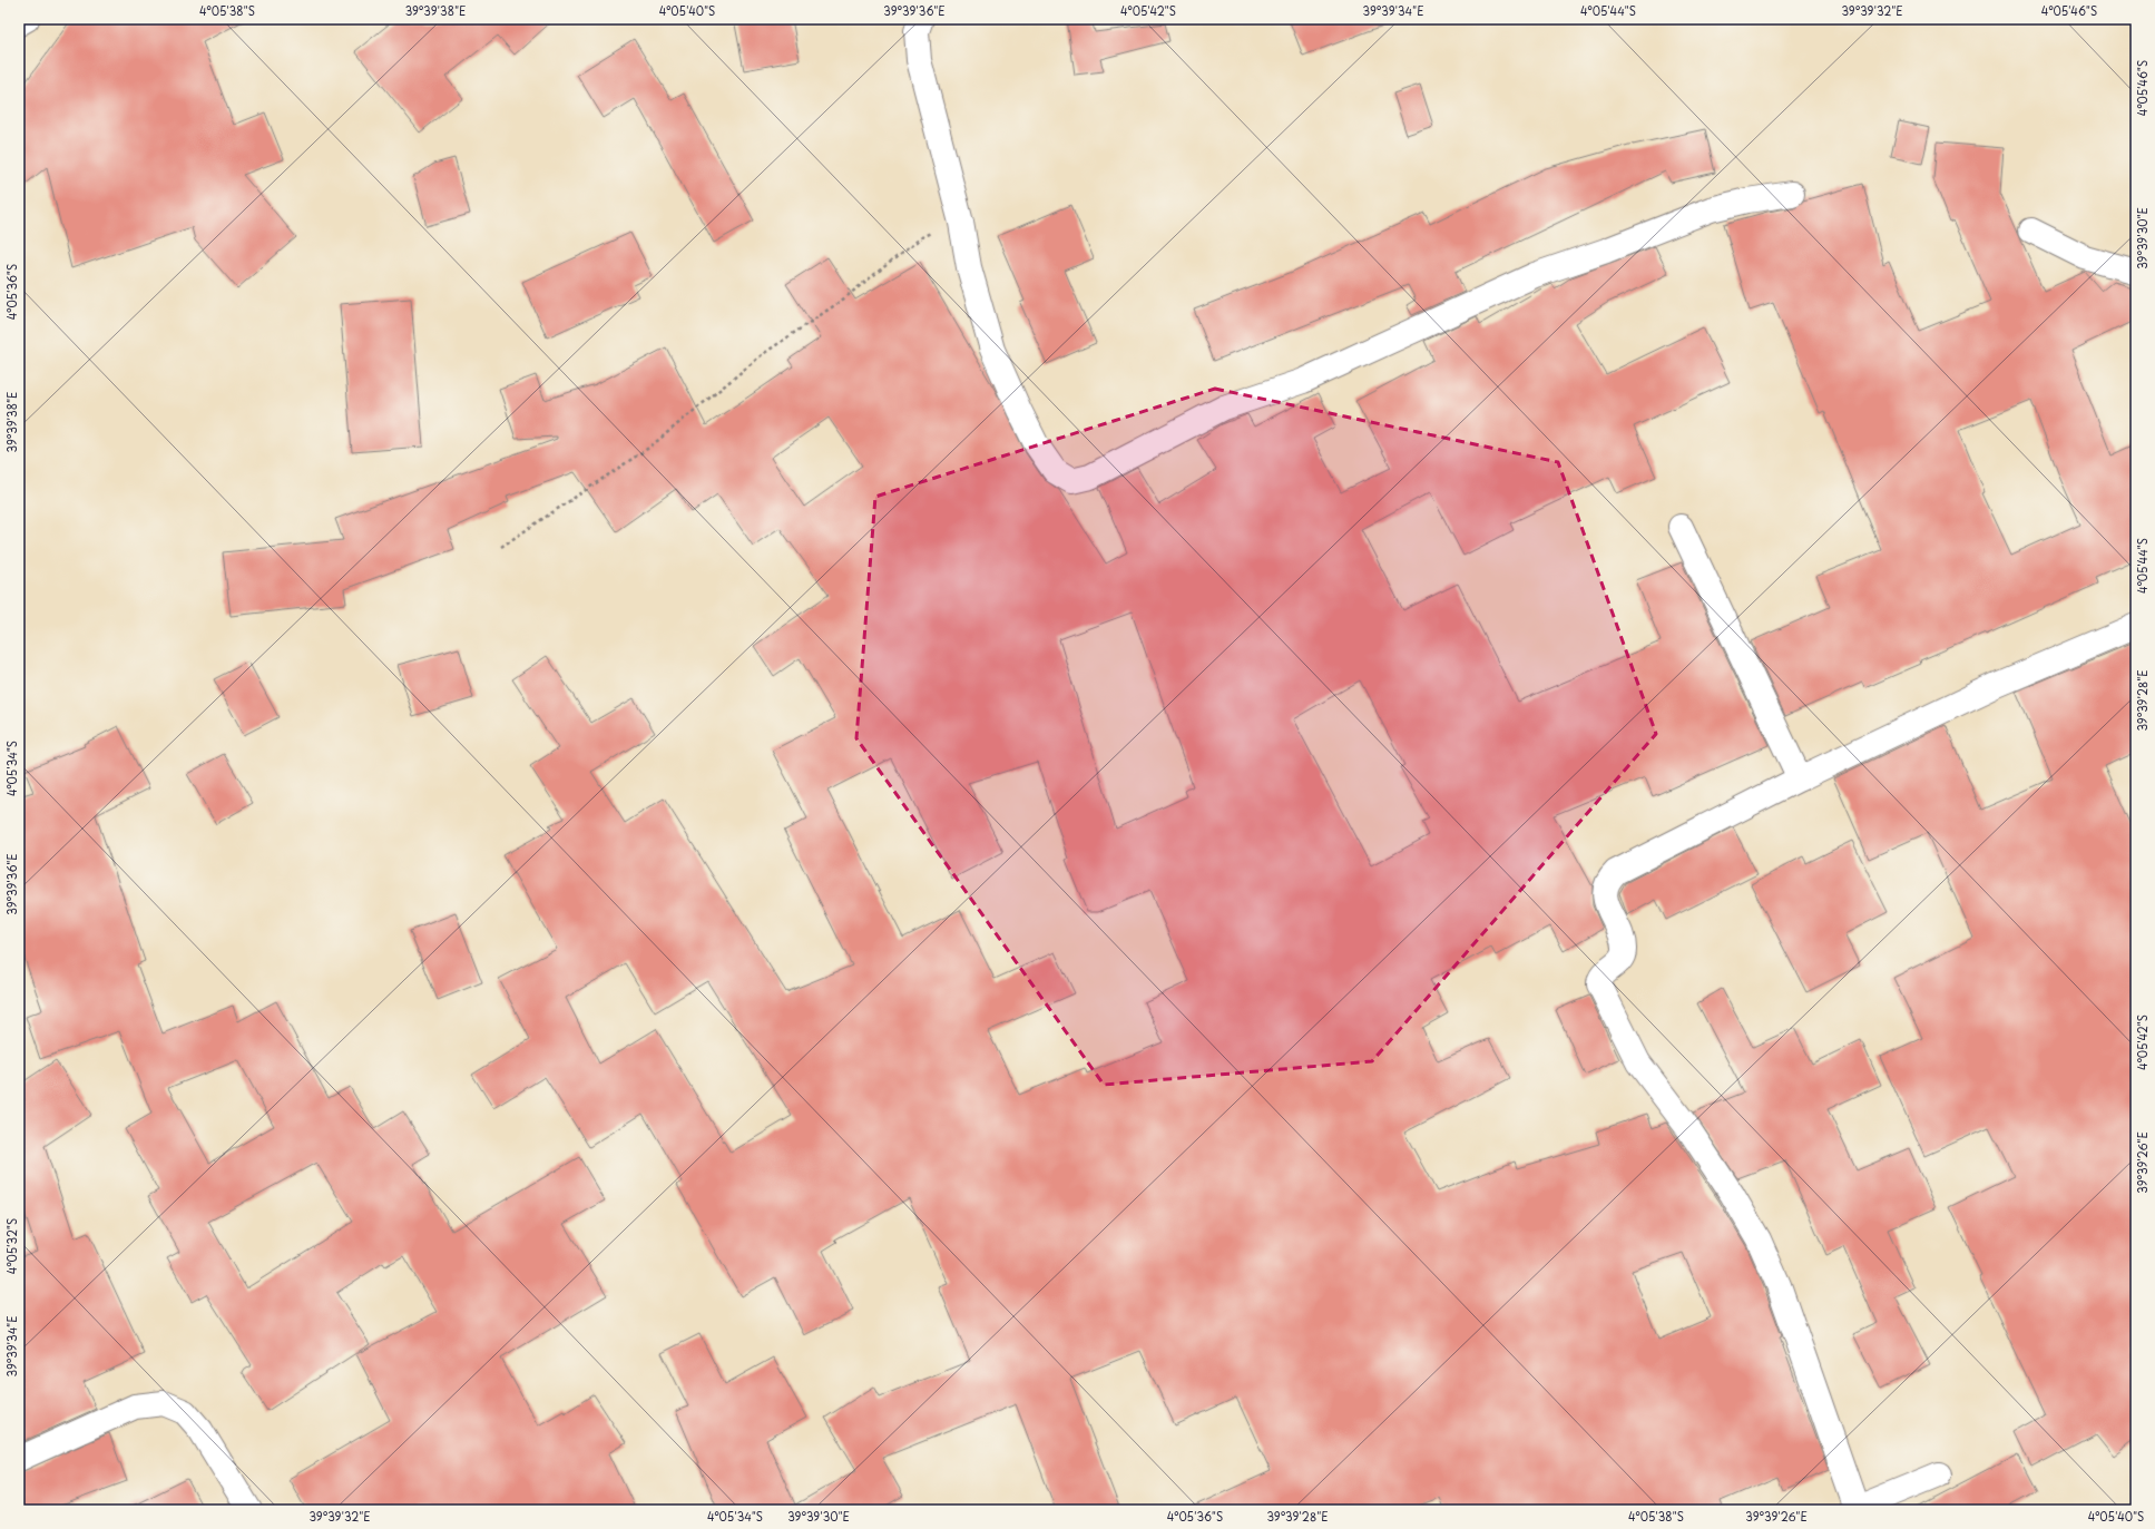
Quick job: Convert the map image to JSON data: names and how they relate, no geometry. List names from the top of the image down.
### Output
{
  "coordinates": [
    "4°05'38\"S",
    "39°39'38\"E",
    "4°05'40\"S",
    "39°39'36\"E",
    "4°05'42\"S",
    "39°39'34\"E",
    "4°05'44\"S",
    "39°39'32\"E",
    "4°05'46\"S",
    "39°39'30\"E",
    "4°05'36\"S",
    "39°39'28\"E",
    "4°05'34\"S",
    "39°39'26\"E",
    "4°05'32\"S"
  ]
}
